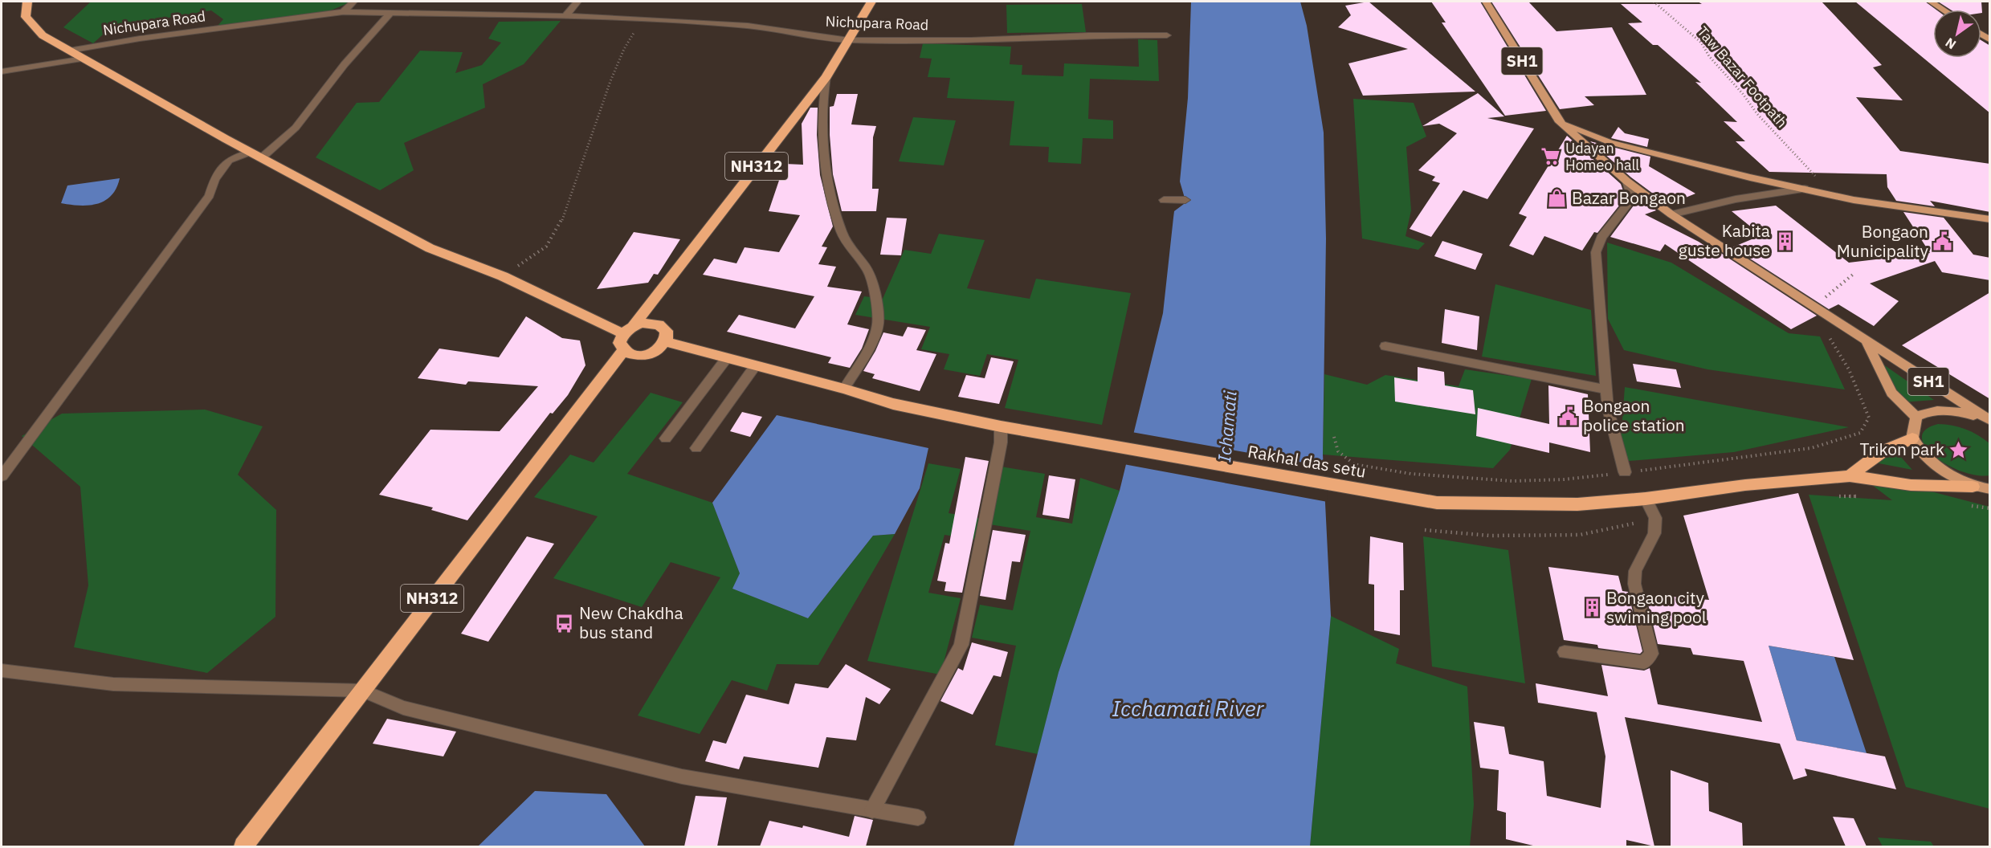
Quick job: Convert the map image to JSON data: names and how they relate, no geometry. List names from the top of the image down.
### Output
{
  "streets": {
    "highway": ["NH312", "Rakhal das setu"],
    "main road": ["SH1"],
    "street": ["Nichupara Road"],
    "path": ["Taw Bazar Footpath"]
  },
  "crossings": [
    ["Nichupara Road", "NH312"],
    ["NH312", "Rakhal das setu"]
  ],
  "water": ["Ichamati", "Icchamati River"],
  "places": {
    "supermarket": ["Udayan Homeo hall"],
    "shop": ["Bazar Bongaon"],
    "building": ["Kabita guste house", "Bongaon city swiming pool"],
    "public building": ["Bongaon Municipality", "Bongaon police station"],
    "place": ["Trikon park"],
    "bus stop": ["New Chakdha bus stand"]
  },
  "north": "bottom left"
}
